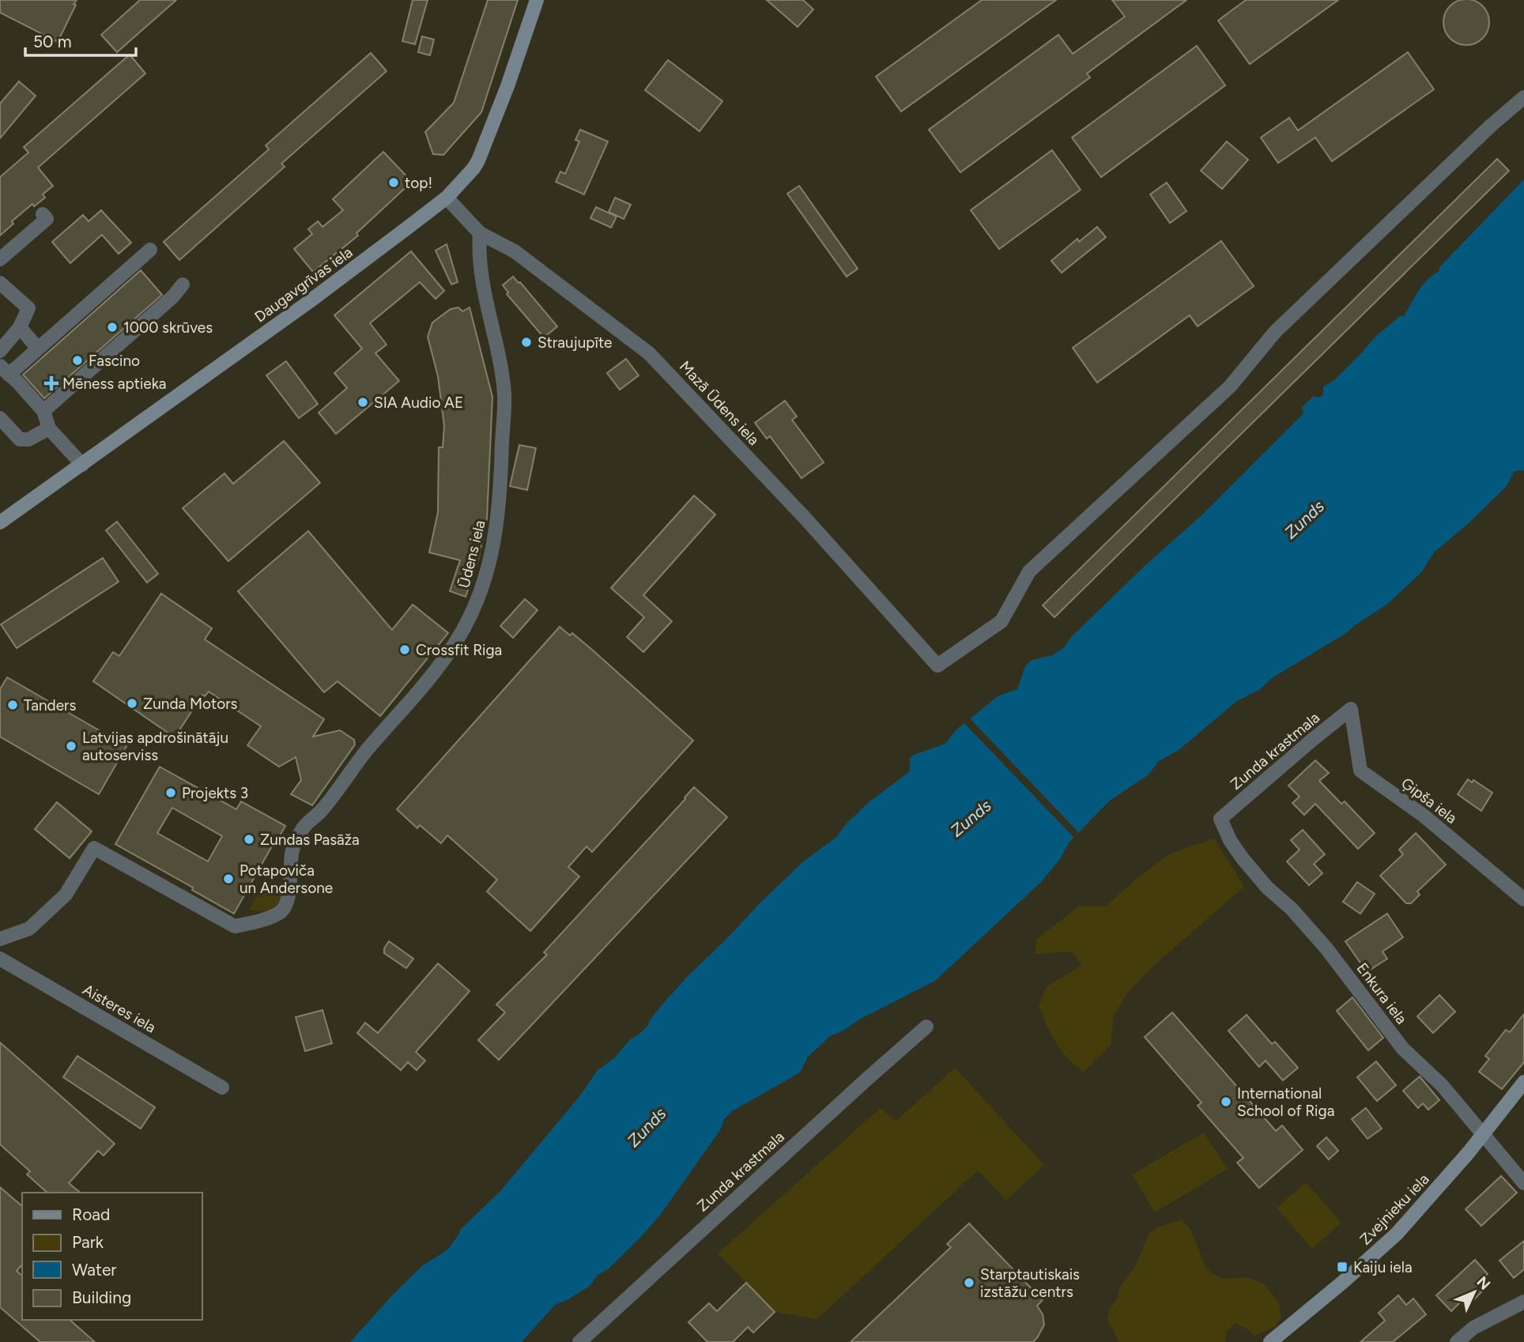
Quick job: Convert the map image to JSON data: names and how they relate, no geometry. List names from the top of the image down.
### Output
{
  "streets": {
    "main road": ["Daugavgrīvas iela", "Zvejnieku iela"],
    "street": [
      "Mazā Ūdens iela",
      "Ūdens iela",
      "Zunda krastmala",
      "Ģipša iela",
      "Enkura iela",
      "Aisteres iela"
    ]
  },
  "crossings": [
    ["Daugavgrīvas iela", "Mazā Ūdens iela"],
    ["Mazā Ūdens iela", "Ūdens iela"],
    ["Zunda krastmala", "Ģipša iela"],
    ["Zunda krastmala", "Enkura iela"],
    ["Enkura iela", "Zvejnieku iela"]
  ],
  "water": ["Zunds"],
  "places": {
    "other": [
      "top!",
      "1000 skrūves",
      "Straujupīte",
      "Fascino",
      "SIA Audio AE",
      "Crossfit Riga",
      "Zunda Motors",
      "Tanders",
      "Latvijas apdrošinātāju autoserviss",
      "Projekts 3",
      "Zundas Pasāža",
      "Potapoviča un Andersone",
      "International School of Riga",
      "Starptautiskais izstāžu centrs"
    ],
    "health": ["Mēness aptieka"],
    "transit": ["Kaiju iela"]
  },
  "legend": [
    "Road",
    "Park",
    "Water",
    "Building"
  ],
  "scale_bar": "50 m",
  "north": "top right"
}
